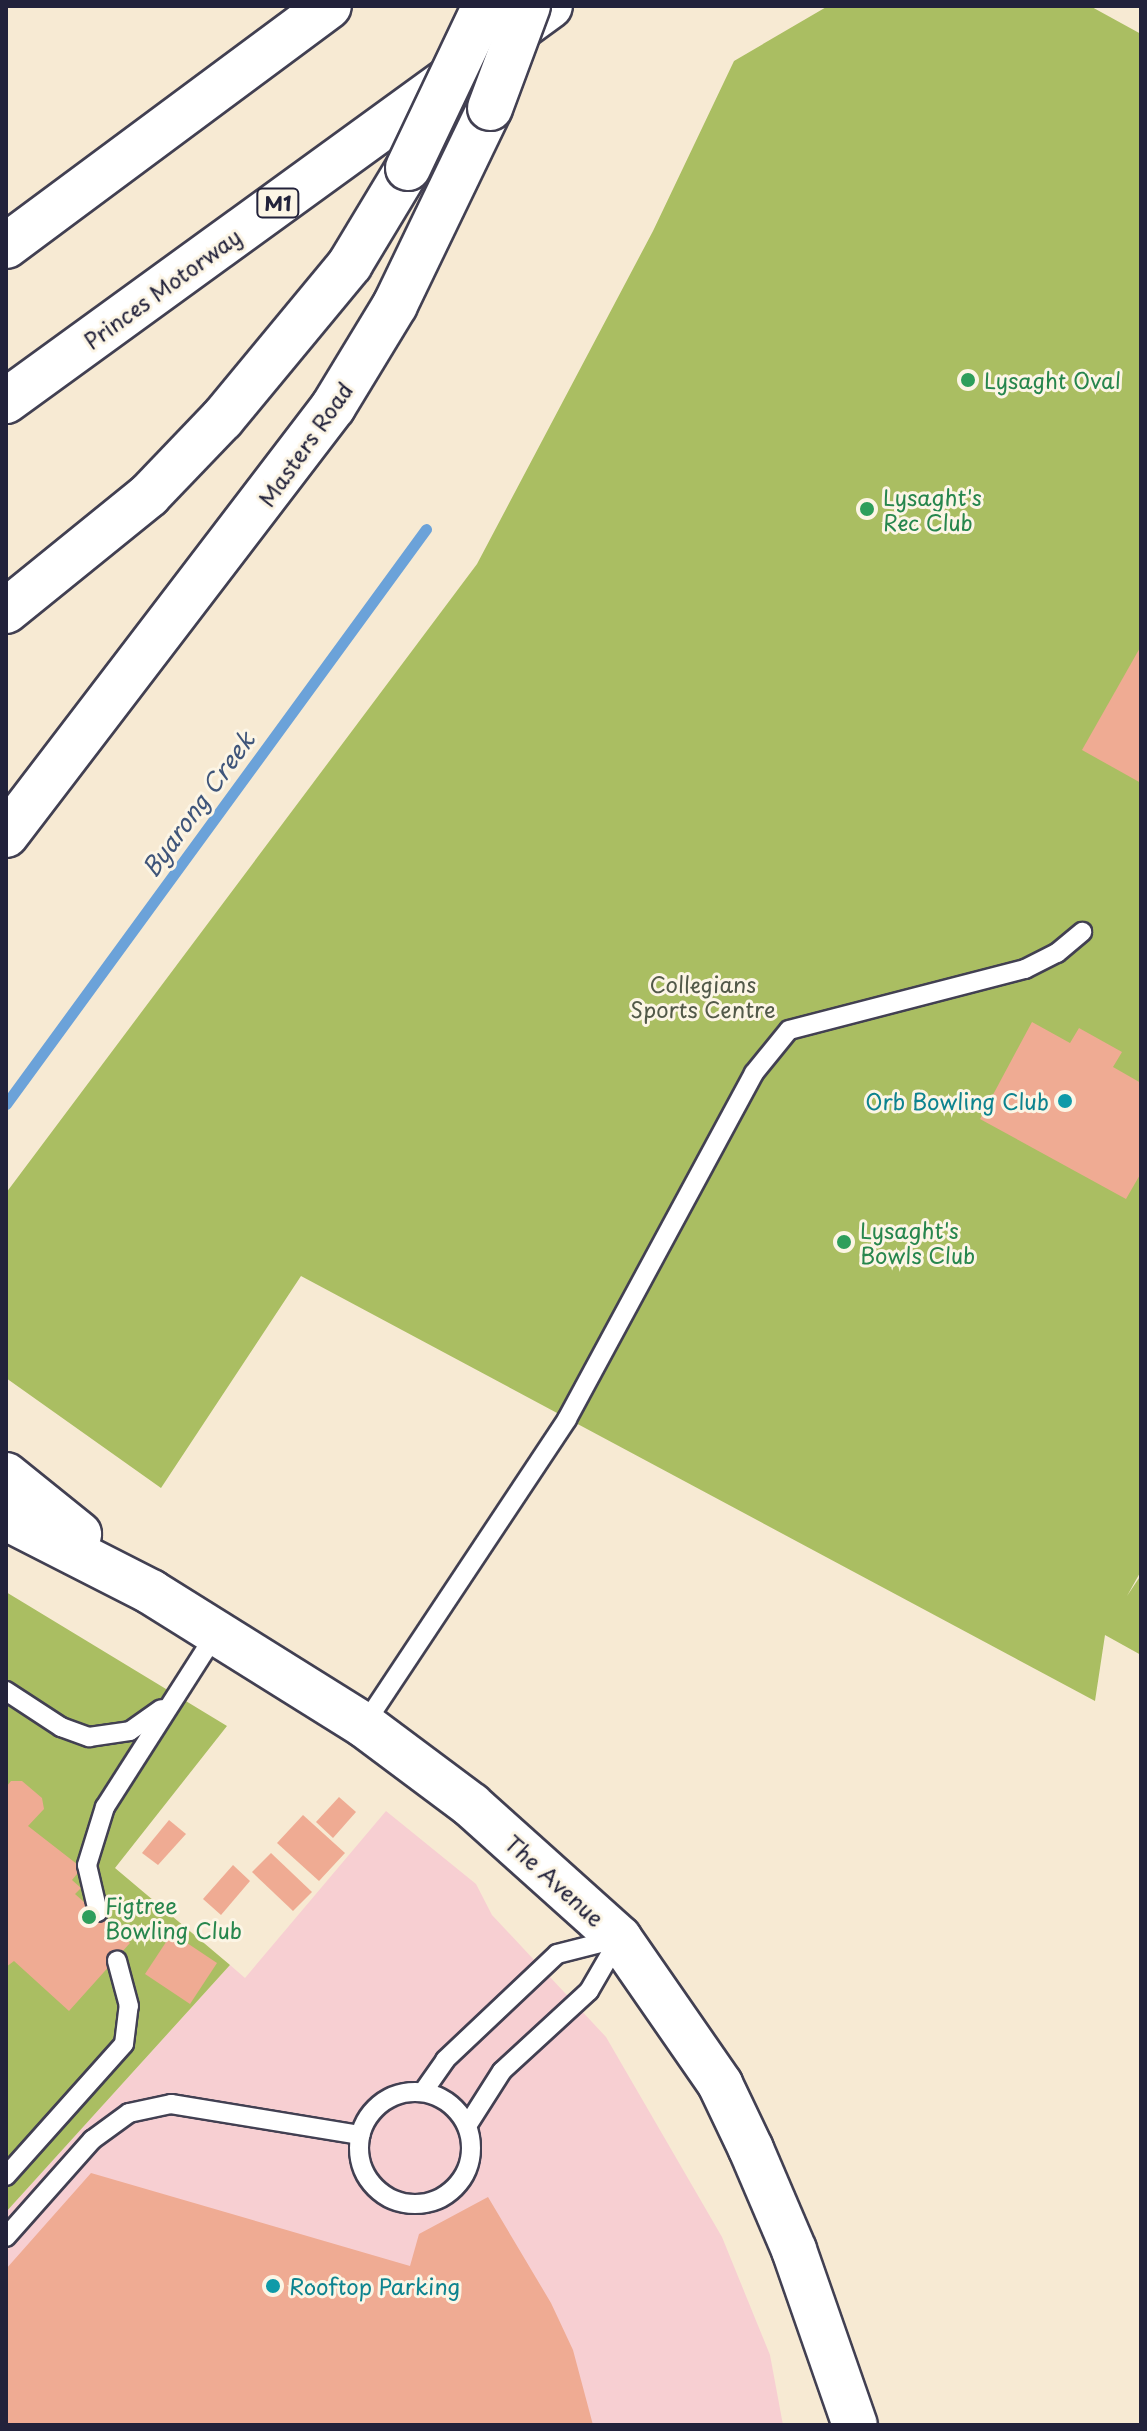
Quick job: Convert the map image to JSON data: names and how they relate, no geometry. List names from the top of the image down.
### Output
{
  "streets": {
    "main road": [
      "M1",
      "Princes Motorway",
      "Masters Road",
      "The Avenue"
    ]
  },
  "water": ["Byarong Creek"],
  "parks": ["Collegians Sports Centre"],
  "places": [
    "Lysaght Oval",
    "Lysaght's Rec Club",
    "Orb Bowling Club",
    "Lysaght's Bowls Club",
    "Figtree Bowling Club",
    "Rooftop Parking"
  ]
}
